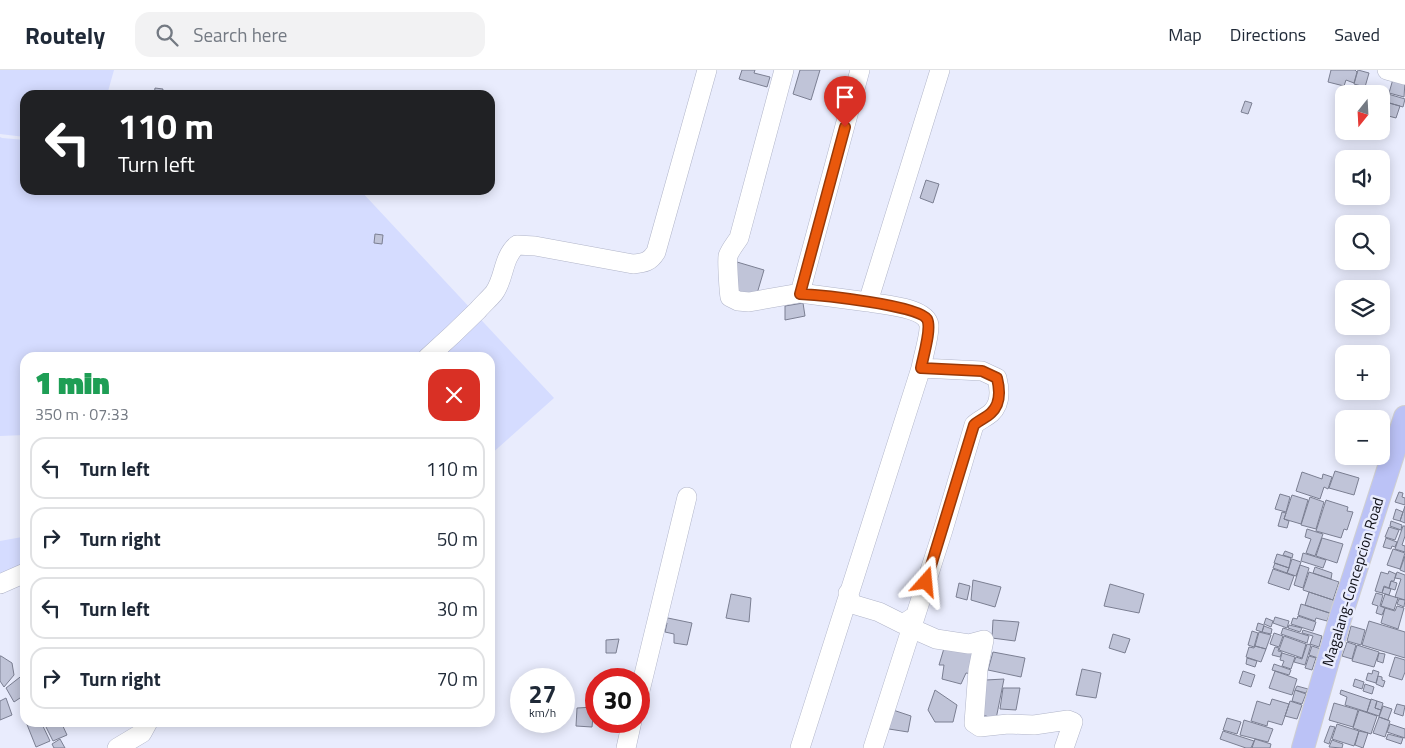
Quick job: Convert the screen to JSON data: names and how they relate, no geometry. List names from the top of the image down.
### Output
{
  "streets": {
    "main road": ["Magalang-Concepcion Road"]
  },
  "north": "bottom",
  "page": {
    "header": "Routely",
    "search": "Search here",
    "nav": ["Map", "Directions", "Saved"],
    "map_buttons": ["+", "−"],
    "turn": ["110 m", "Turn left"],
    "heading": ["1 min", "350 m · 07:33"],
    "list": [
      {
        "name": "Turn left",
        "value": "110 m"
      },
      {
        "name": "Turn right",
        "value": "50 m"
      },
      {
        "name": "Turn left",
        "value": "30 m"
      },
      {
        "name": "Turn right",
        "value": "70 m"
      }
    ],
    "speed": "27 km/h",
    "limit": "30"
  }
}
